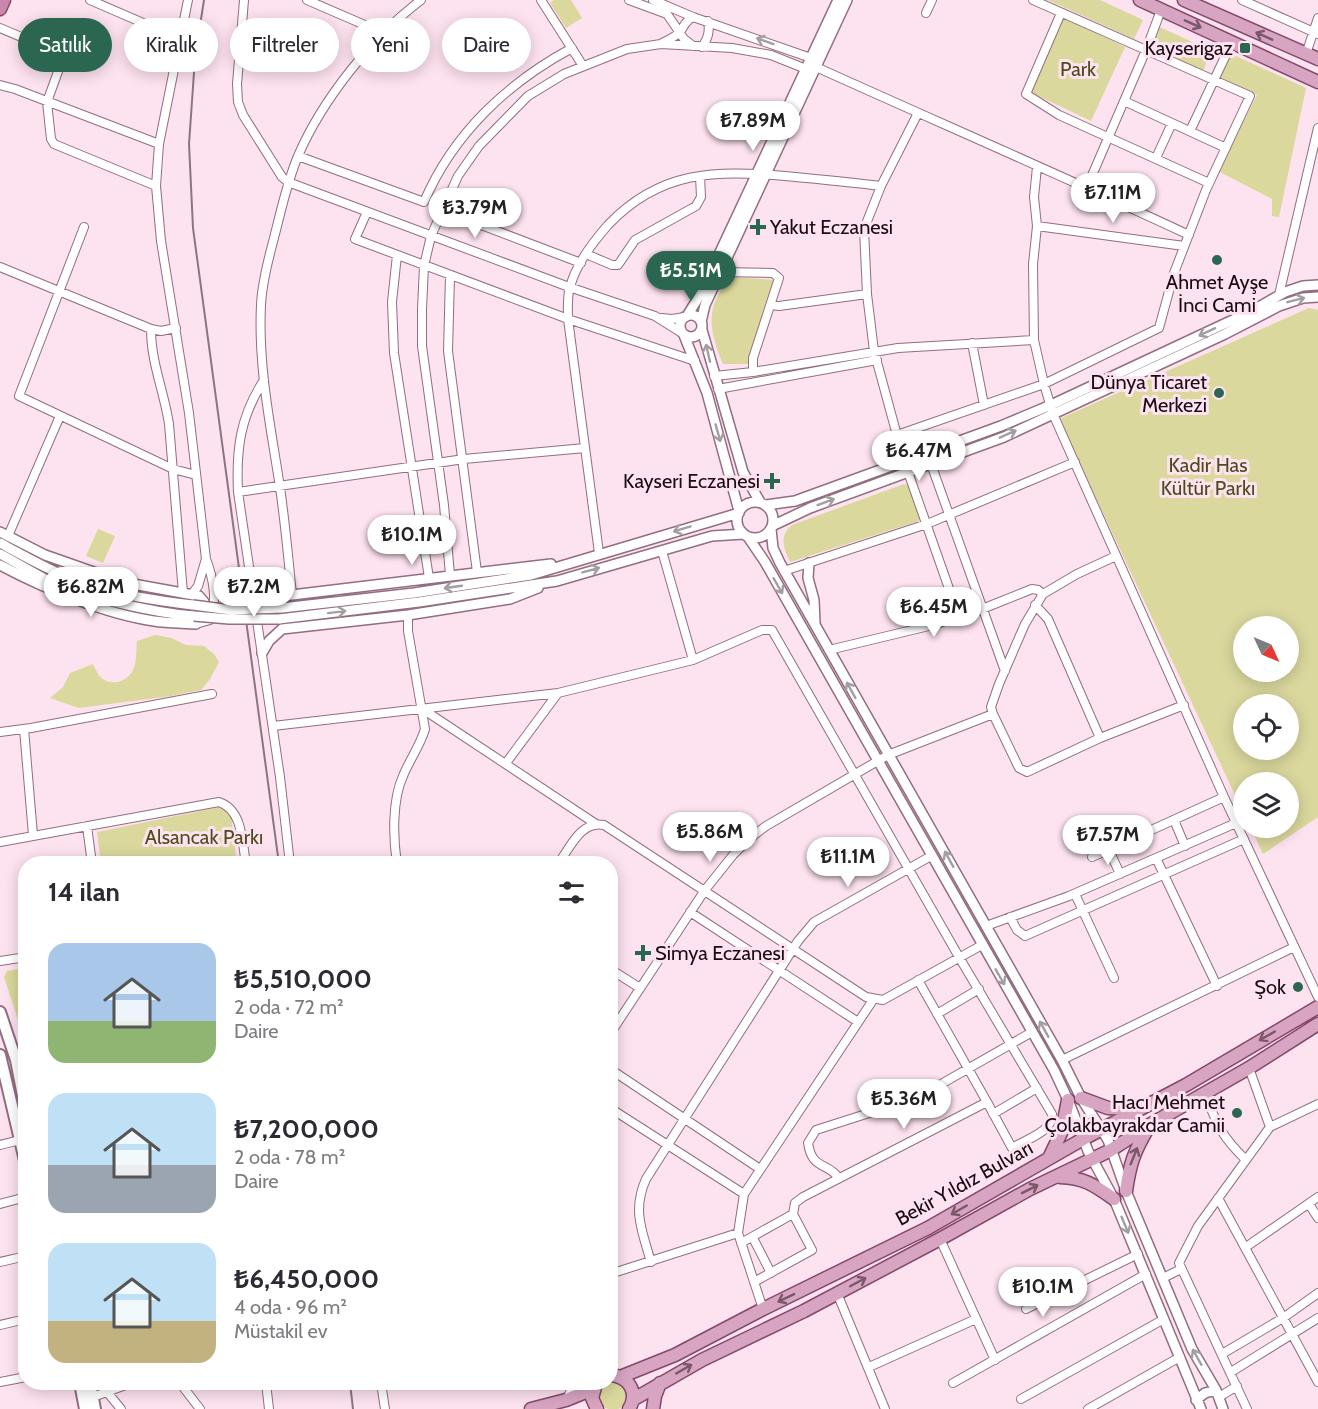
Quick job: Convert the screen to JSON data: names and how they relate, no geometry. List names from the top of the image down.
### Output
{
  "streets": {
    "main road": ["Bekir Yıldız Bulvarı"]
  },
  "parks": ["Park", "Kadir Has Kültür Parkı", "Alsancak Parkı"],
  "places": {
    "transit": ["Kayserigaz"],
    "health": ["Yakut Eczanesi", "Kayseri Eczanesi", "Simya Eczanesi"],
    "other": [
      "Ahmet Ayşe İnci Cami",
      "Dünya Ticaret Merkezi",
      "Şok",
      "Hacı Mehmet Çolakbayrakdar Camii"
    ]
  },
  "north": "bottom right",
  "page": {
    "chip": [
      "Satılık",
      "Kiralık",
      "Filtreler",
      "Yeni",
      "Daire"
    ],
    "price": [
      "₺7.89M",
      "₺7.11M",
      "₺3.79M",
      "₺5.51M",
      "₺6.47M",
      "₺10.1M",
      "₺6.82M",
      "₺7.2M",
      "₺6.45M",
      "₺5.86M",
      "₺7.57M",
      "₺11.1M",
      "₺5.36M",
      "₺10.1M"
    ],
    "heading": "14 ilan",
    "list": [
      {
        "name": "₺5,510,000",
        "note": "2 oda · 72 m² · Daire"
      },
      {
        "name": "₺7,200,000",
        "note": "2 oda · 78 m² · Daire"
      },
      {
        "name": "₺6,450,000",
        "note": "4 oda · 96 m² · Müstakil ev"
      }
    ]
  }
}
